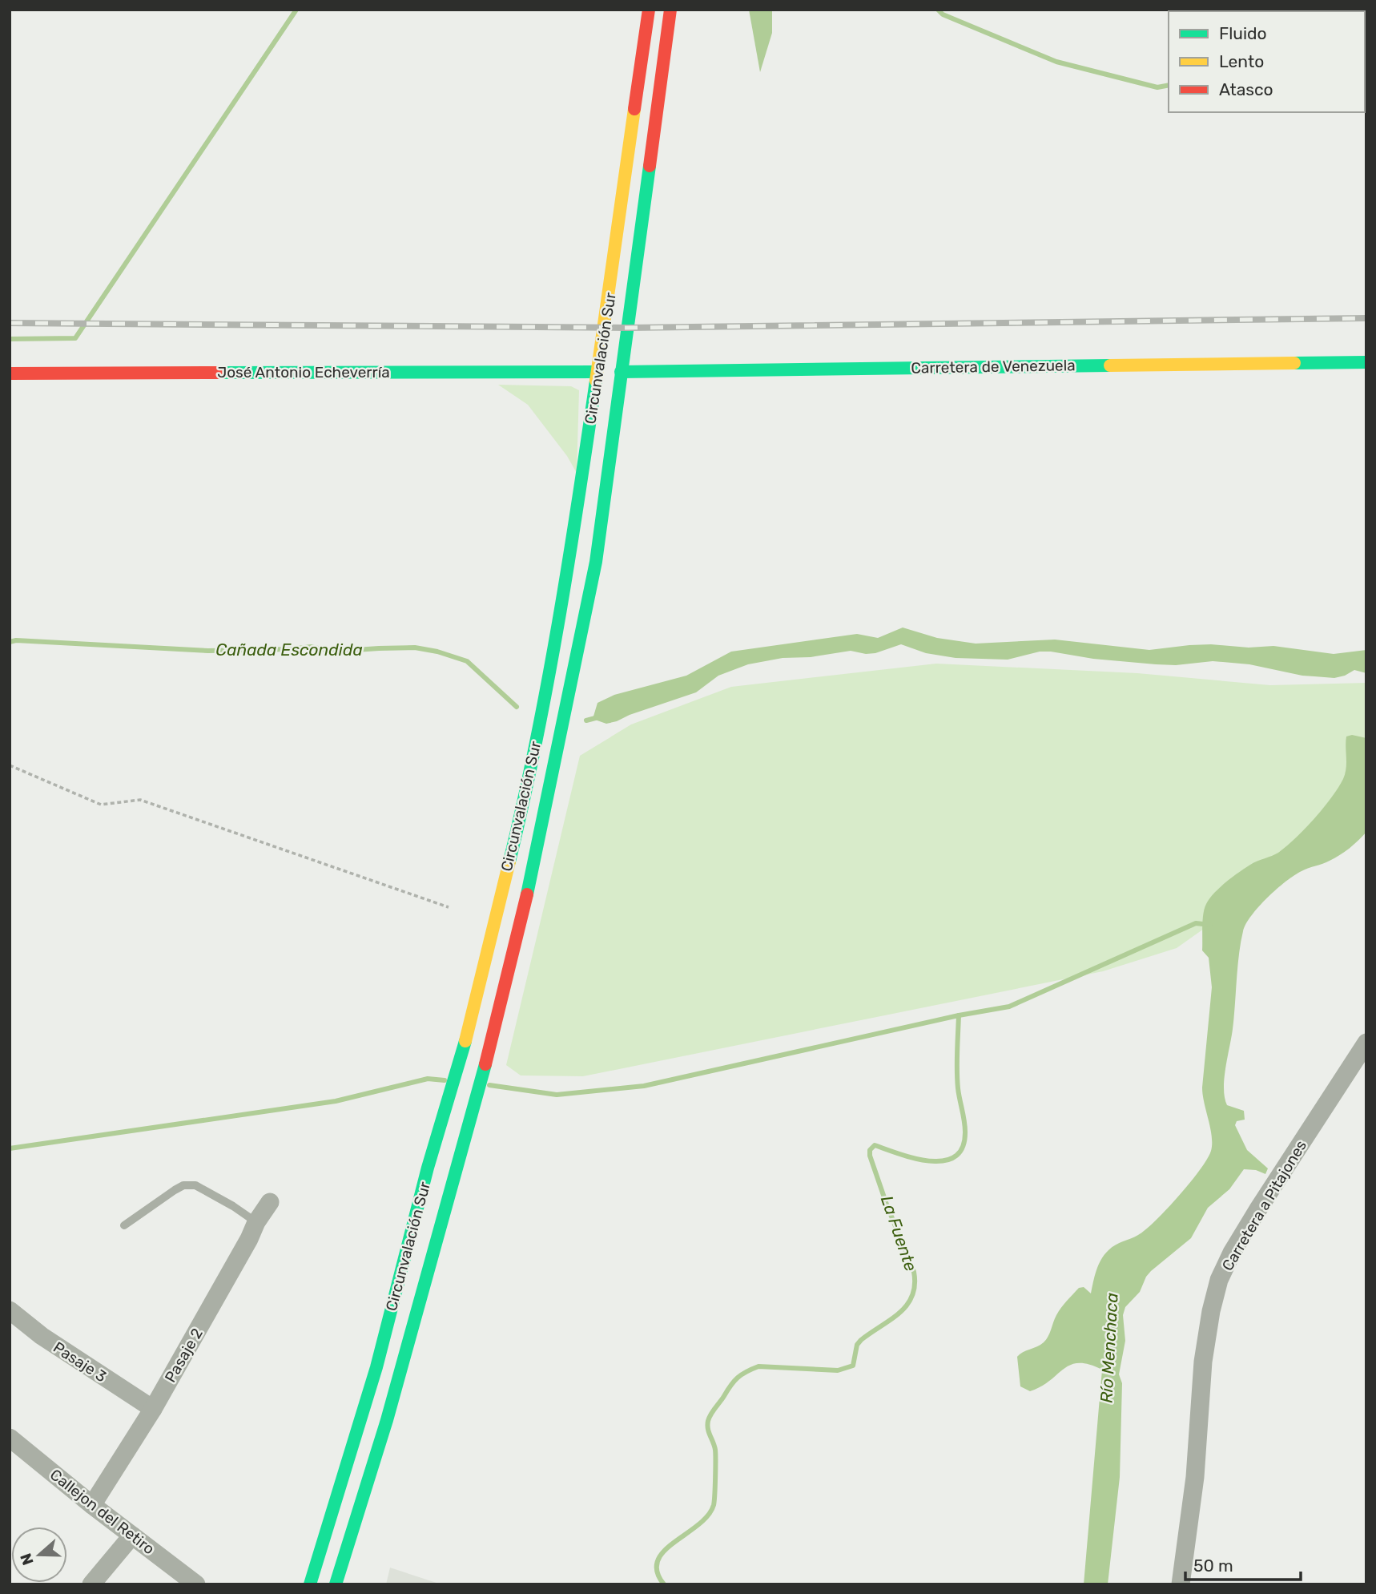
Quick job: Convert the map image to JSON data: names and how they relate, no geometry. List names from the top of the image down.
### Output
{
  "streets": {
    "main road": ["Circunvalación Sur", "Carretera de Venezuela", "José Antonio Echeverría"],
    "street": [
      "Carretera a Pitajones",
      "Pasaje 2",
      "Pasaje 3",
      "Callejon del Retiro"
    ]
  },
  "crossings": [
    ["Circunvalación Sur", "Carretera de Venezuela"],
    ["Circunvalación Sur", "José Antonio Echeverría"],
    ["Carretera de Venezuela", "José Antonio Echeverría"],
    ["Pasaje 2", "Pasaje 3"],
    ["Pasaje 2", "Callejon del Retiro"]
  ],
  "water": ["Cañada Escondida", "La Fuente", "Río Menchaca"],
  "legend": ["Fluido", "Lento", "Atasco"],
  "scale_bar": "50 m",
  "north": "left"
}
